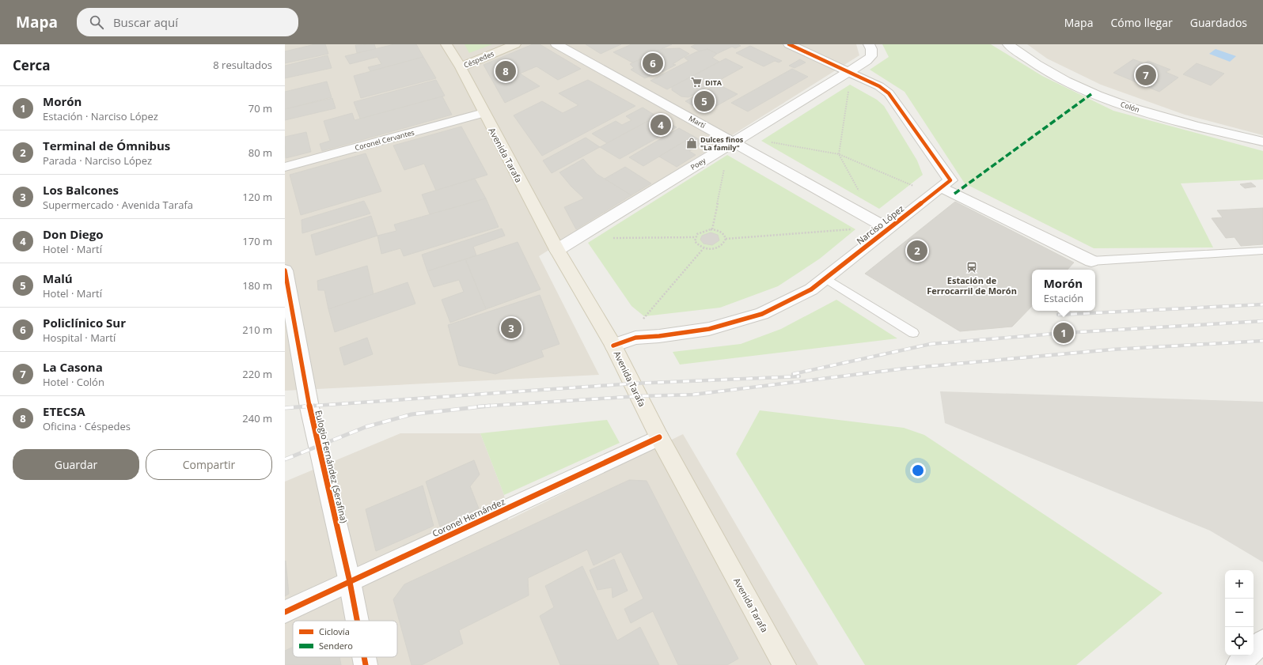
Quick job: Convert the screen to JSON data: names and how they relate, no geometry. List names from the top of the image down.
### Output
{
  "streets": {
    "main road": ["Céspedes", "Avenida Tarafa"],
    "street": [
      "Colón",
      "Martí",
      "Coronel Cervantes",
      "Poey",
      "Narciso López",
      "Eulogio Fernández (Serafina)",
      "Coronel Hernández"
    ]
  },
  "crossings": [
    ["Céspedes", "Avenida Tarafa"],
    ["Martí", "Poey"],
    ["Martí", "Narciso López"],
    ["Coronel Cervantes", "Avenida Tarafa"],
    ["Avenida Tarafa", "Poey"],
    ["Avenida Tarafa", "Narciso López"],
    ["Avenida Tarafa", "Coronel Hernández"],
    ["Poey", "Narciso López"],
    ["Eulogio Fernández (Serafina)", "Coronel Hernández"]
  ],
  "places": {
    "supermarket": ["DITA"],
    "shop": ["Dulces finos \"La family\""],
    "station": ["Estación de Ferrocarril de Morón"]
  },
  "legend": ["Ciclovía", "Sendero"],
  "page": {
    "header": "Mapa",
    "search": "Buscar aquí",
    "nav": ["Mapa", "Cómo llegar", "Guardados"],
    "heading": ["Cerca", "8 resultados"],
    "pins": [
      "6",
      "8",
      "7",
      "5",
      "4",
      "2",
      "3",
      "1"
    ],
    "list": [
      {
        "mark": "1",
        "name": "Morón",
        "note": "Estación · Narciso López",
        "value": "70 m"
      },
      {
        "mark": "2",
        "name": "Terminal de Ómnibus",
        "note": "Parada · Narciso López",
        "value": "80 m"
      },
      {
        "mark": "3",
        "name": "Los Balcones",
        "note": "Supermercado · Avenida Tarafa",
        "value": "120 m"
      },
      {
        "mark": "4",
        "name": "Don Diego",
        "note": "Hotel · Martí",
        "value": "170 m"
      },
      {
        "mark": "5",
        "name": "Malú",
        "note": "Hotel · Martí",
        "value": "180 m"
      },
      {
        "mark": "6",
        "name": "Policlínico Sur",
        "note": "Hospital · Martí",
        "value": "210 m"
      },
      {
        "mark": "7",
        "name": "La Casona",
        "note": "Hotel · Colón",
        "value": "220 m"
      },
      {
        "mark": "8",
        "name": "ETECSA",
        "note": "Oficina · Céspedes",
        "value": "240 m"
      }
    ],
    "popup": ["Morón", "Estación"],
    "buttons": ["Guardar", "Compartir"],
    "map_buttons": ["+", "−"]
  }
}
